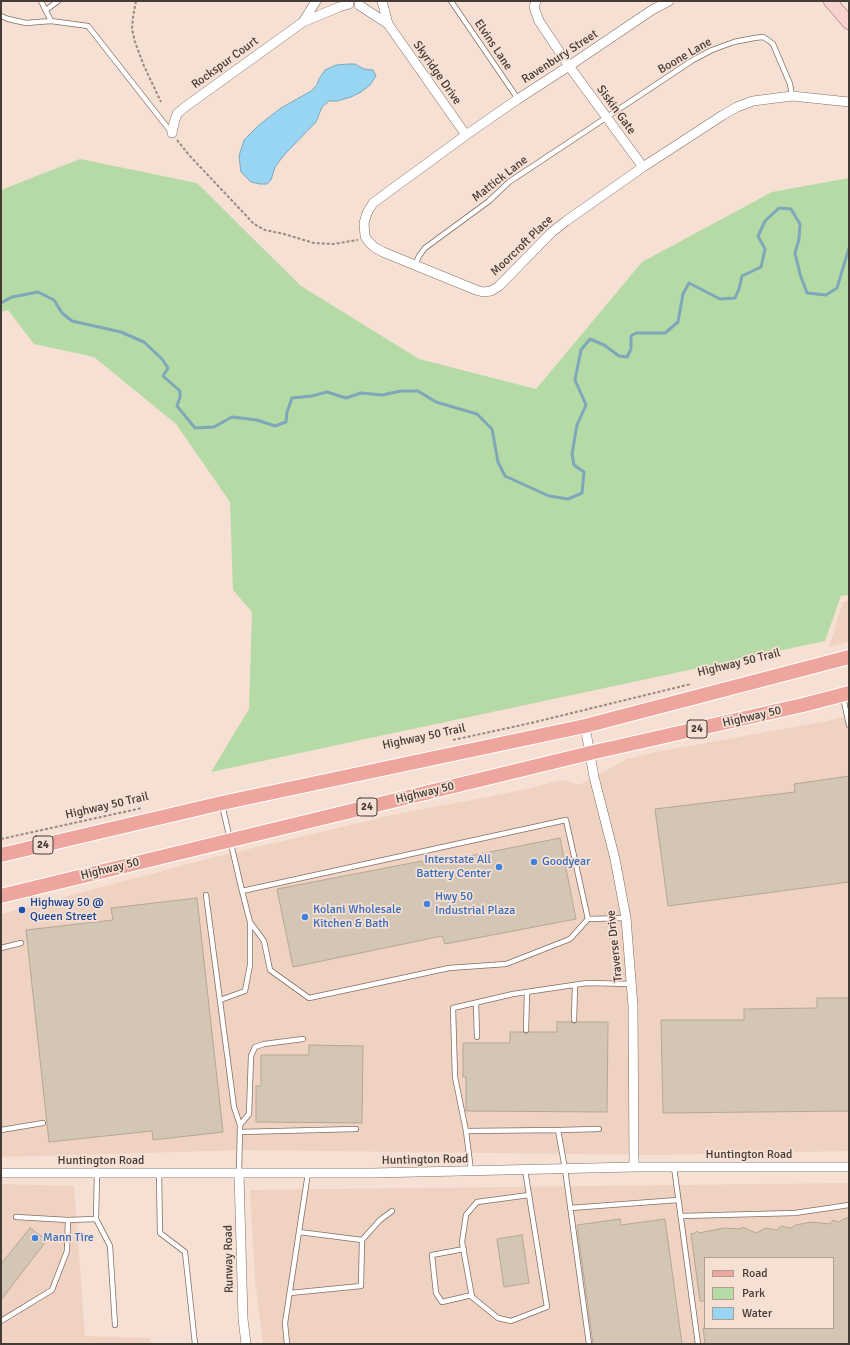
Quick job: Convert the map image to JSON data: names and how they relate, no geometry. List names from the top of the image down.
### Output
{
  "streets": {
    "main road": ["Highway 50", "24"],
    "street": [
      "Ravenbury Street",
      "Rockspur Court",
      "Skyridge Drive",
      "Siskin Gate",
      "Moorcroft Place",
      "Traverse Drive",
      "Huntington Road",
      "Runway Road"
    ],
    "lane": ["Elvins Lane", "Boone Lane", "Mattick Lane"],
    "path": ["Highway 50 Trail"]
  },
  "crossings": [
    ["Elvins Lane", "Ravenbury Street"],
    ["Boone Lane", "Siskin Gate"],
    ["Boone Lane", "Mattick Lane"],
    ["Boone Lane", "Moorcroft Place"],
    ["Ravenbury Street", "Skyridge Drive"],
    ["Ravenbury Street", "Siskin Gate"],
    ["Rockspur Court", "Skyridge Drive"],
    ["Siskin Gate", "Mattick Lane"],
    ["Siskin Gate", "Moorcroft Place"],
    ["Mattick Lane", "Moorcroft Place"],
    ["Highway 50", "Traverse Drive"],
    ["24", "Traverse Drive"],
    ["Traverse Drive", "Huntington Road"],
    ["Huntington Road", "Runway Road"]
  ],
  "places": [
    "Goodyear",
    "Interstate All Battery Center",
    "Hwy 50 Industrial Plaza",
    "Highway 50 @ Queen Street",
    "Kolani Wholesale Kitchen & Bath",
    "Mann Tire"
  ],
  "legend": ["Road", "Park", "Water"]
}
